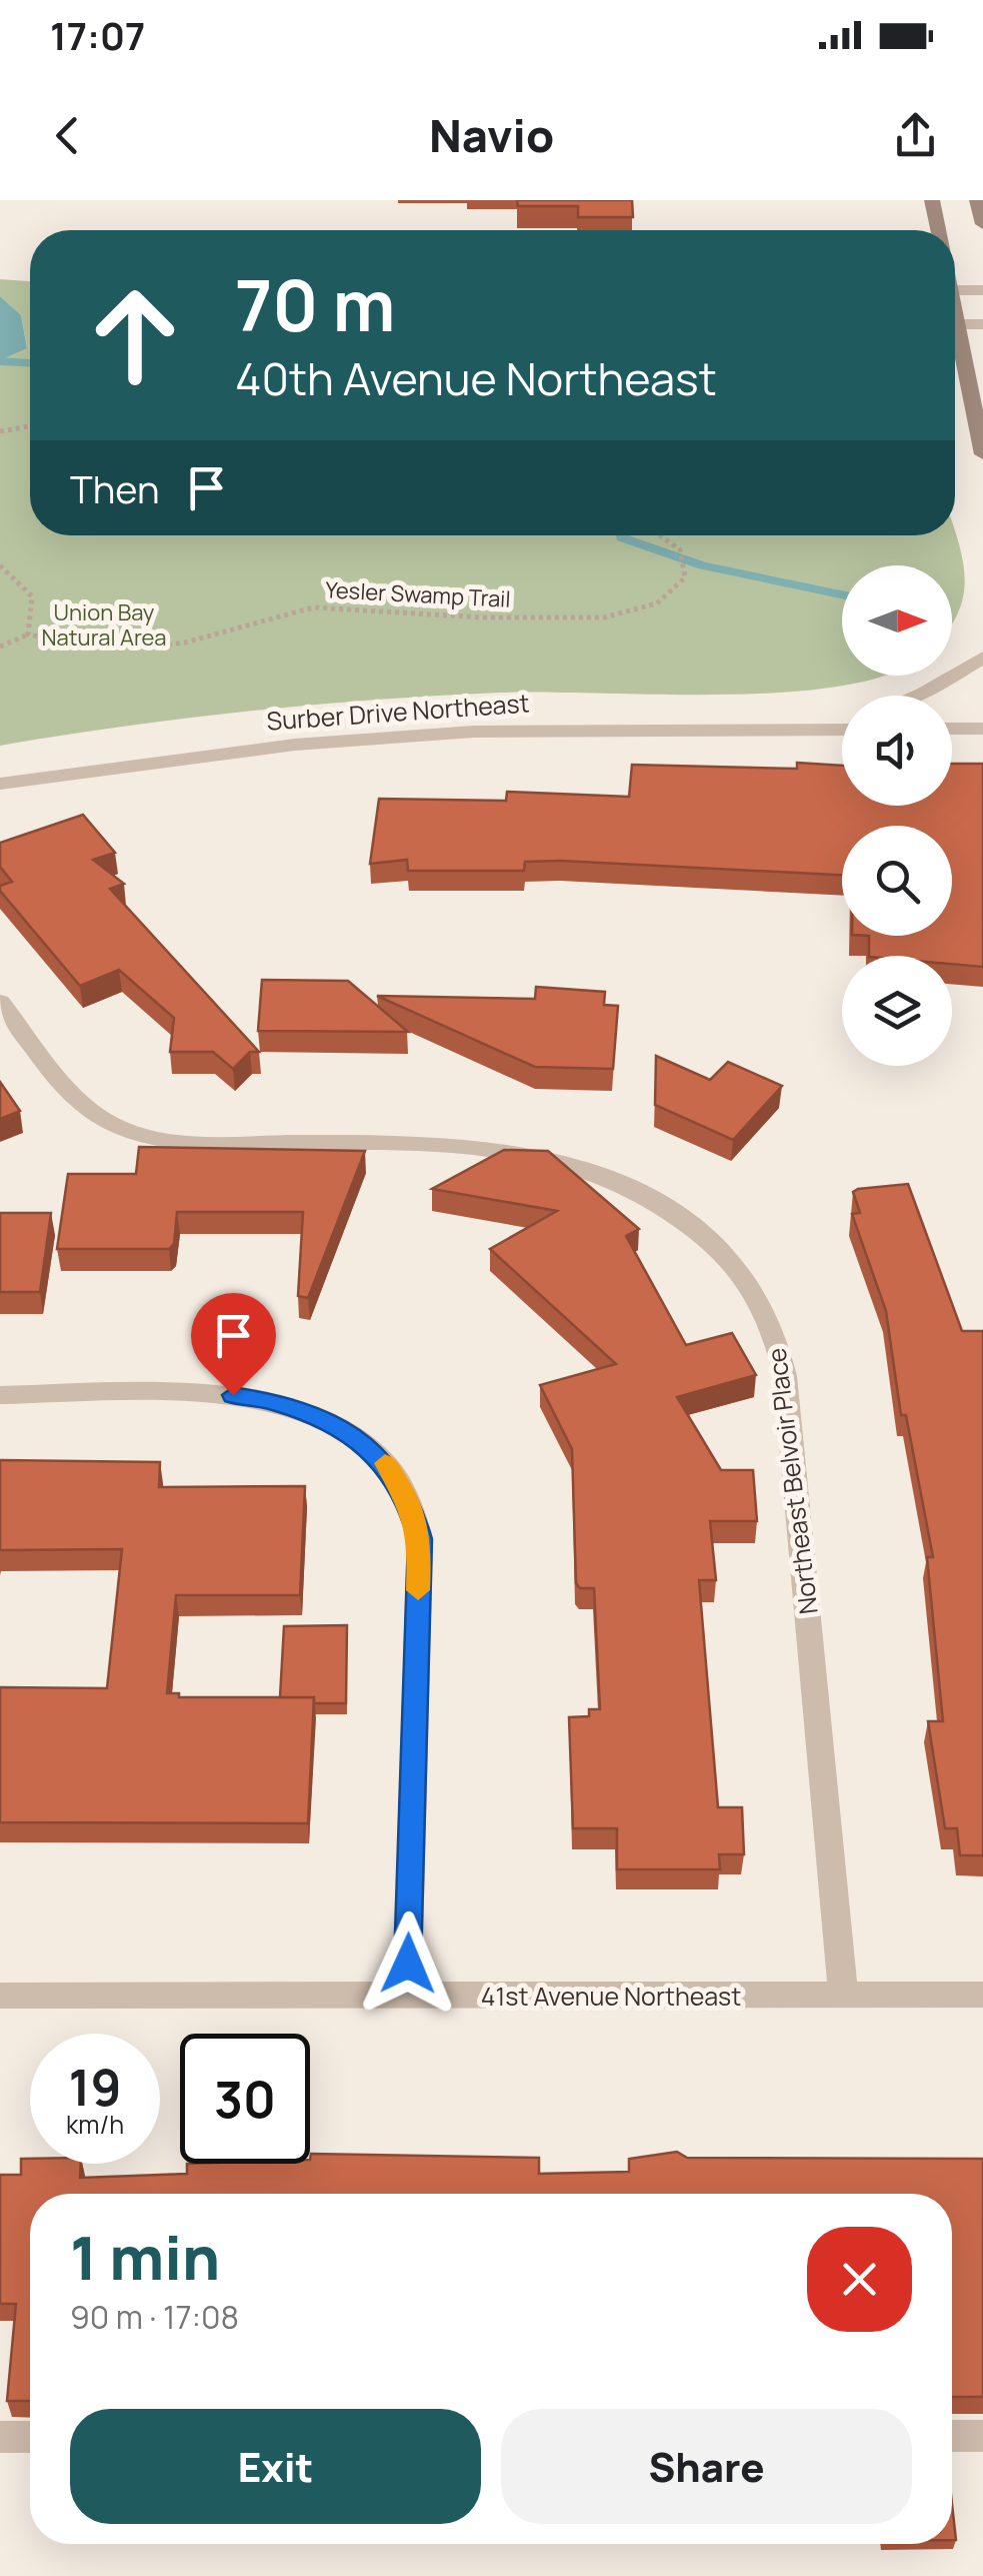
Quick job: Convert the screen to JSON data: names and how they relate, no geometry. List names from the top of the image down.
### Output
{
  "streets": {
    "street": ["Surber Drive Northeast", "Northeast Belvoir Place", "41st Avenue Northeast"],
    "path": ["Yesler Swamp Trail"]
  },
  "crossings": [
    ["Northeast Belvoir Place", "41st Avenue Northeast"]
  ],
  "parks": ["Union Bay Natural Area"],
  "north": "right",
  "page": {
    "status": "17:07",
    "header": "Navio",
    "turn": ["70 m", "40th Avenue Northeast"],
    "then": "Then",
    "speed": "19 km/h",
    "limit": "30",
    "heading": ["1 min", "90 m · 17:08"],
    "buttons": ["Exit", "Share"]
  }
}
